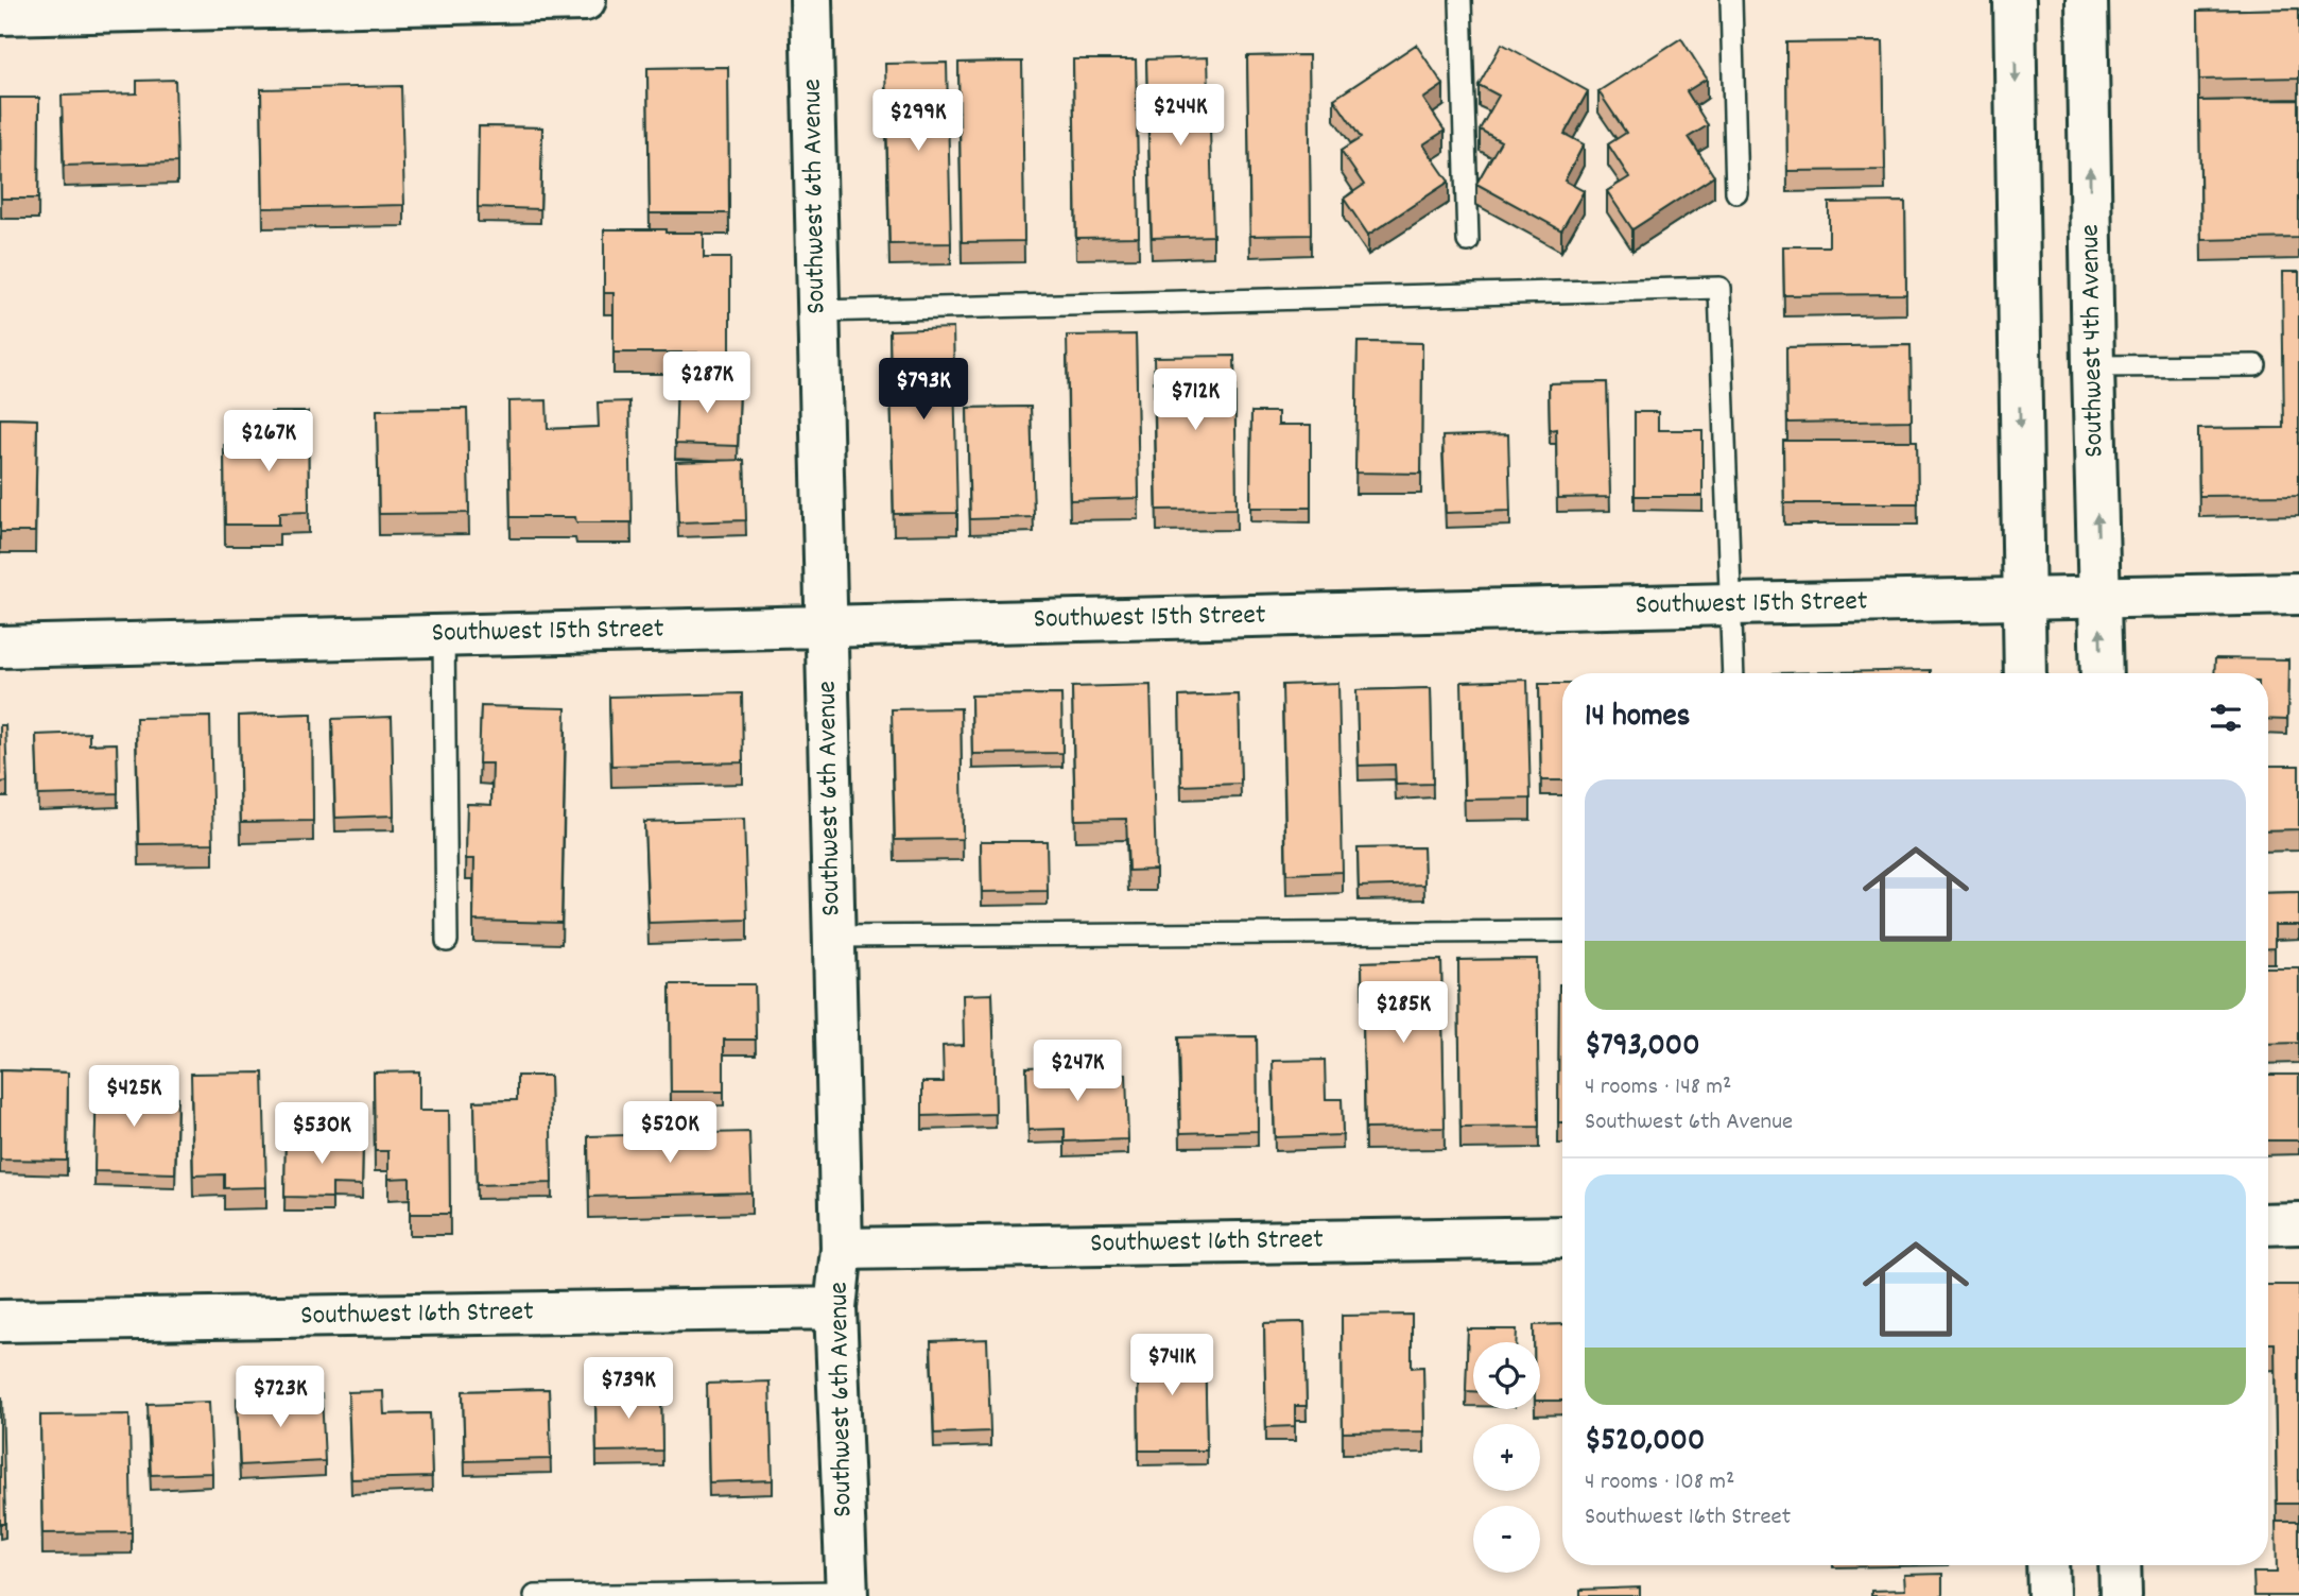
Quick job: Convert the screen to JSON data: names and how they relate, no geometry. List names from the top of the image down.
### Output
{
  "streets": {
    "street": [
      "Southwest 6th Avenue",
      "Southwest 4th Avenue",
      "Southwest 15th Street",
      "Southwest 16th Street"
    ]
  },
  "crossings": [
    ["Southwest 6th Avenue", "Southwest 15th Street"],
    ["Southwest 6th Avenue", "Southwest 16th Street"],
    ["Southwest 4th Avenue", "Southwest 15th Street"]
  ],
  "page": {
    "price": [
      "$244K",
      "$299K",
      "$287K",
      "$793K",
      "$712K",
      "$267K",
      "$285K",
      "$247K",
      "$425K",
      "$520K",
      "$530K",
      "$741K",
      "$739K",
      "$723K"
    ],
    "heading": "14 homes",
    "list": [
      {
        "name": "$793,000",
        "note": "4 rooms · 148 m² · Southwest 6th Avenue"
      },
      {
        "name": "$520,000",
        "note": "4 rooms · 108 m² · Southwest 16th Street"
      }
    ],
    "map_buttons": ["+", "−"]
  }
}
